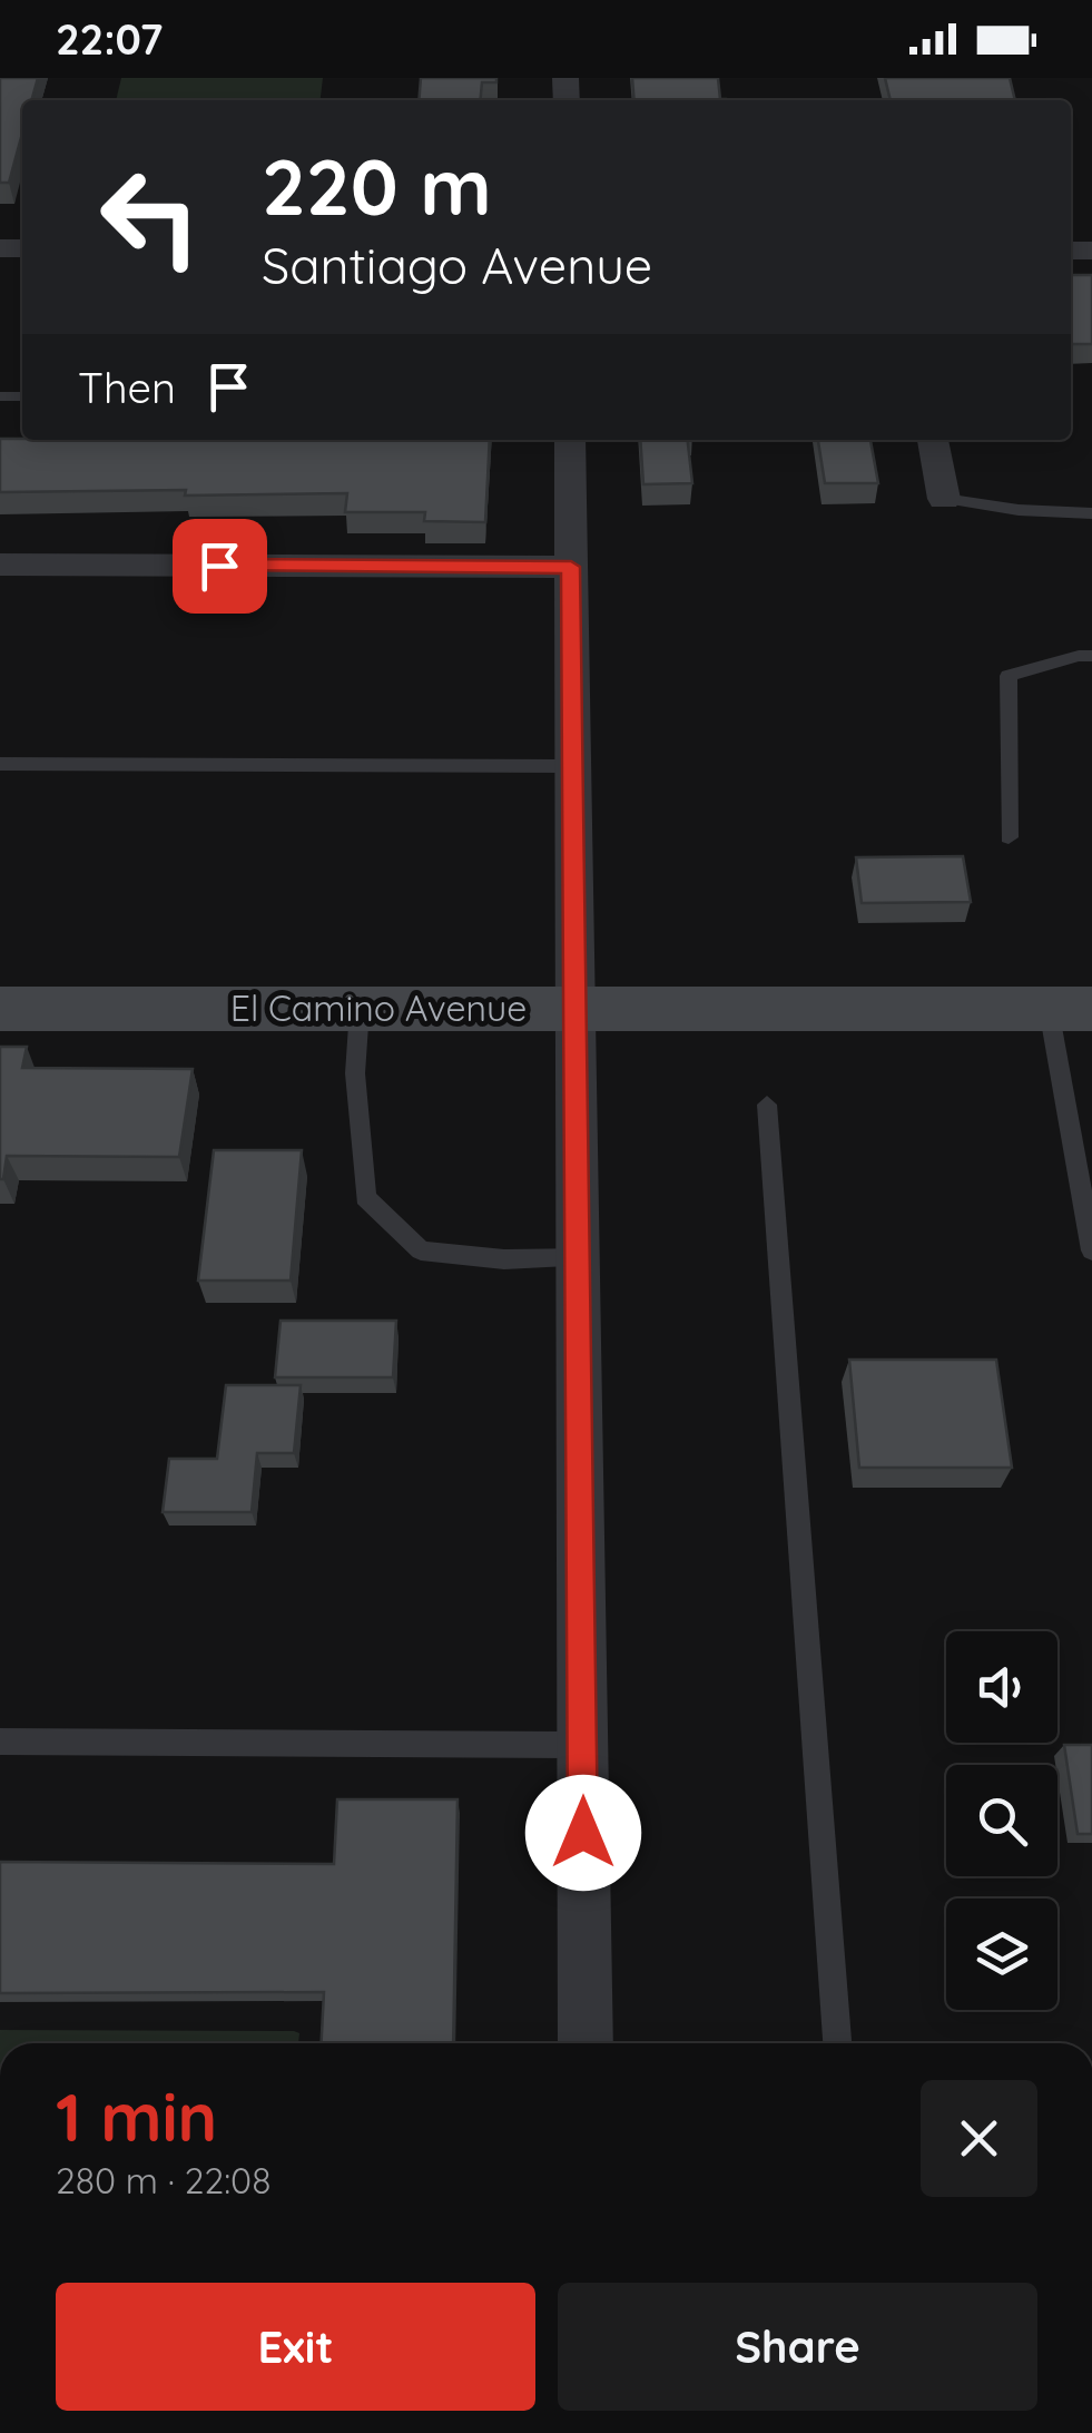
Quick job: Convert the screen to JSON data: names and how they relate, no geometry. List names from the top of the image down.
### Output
{
  "streets": {
    "main road": ["El Camino Avenue"]
  },
  "page": {
    "status": "22:07",
    "turn": ["220 m", "Santiago Avenue"],
    "then": "Then",
    "heading": ["1 min", "280 m · 22:08"],
    "buttons": ["Exit", "Share"]
  }
}
